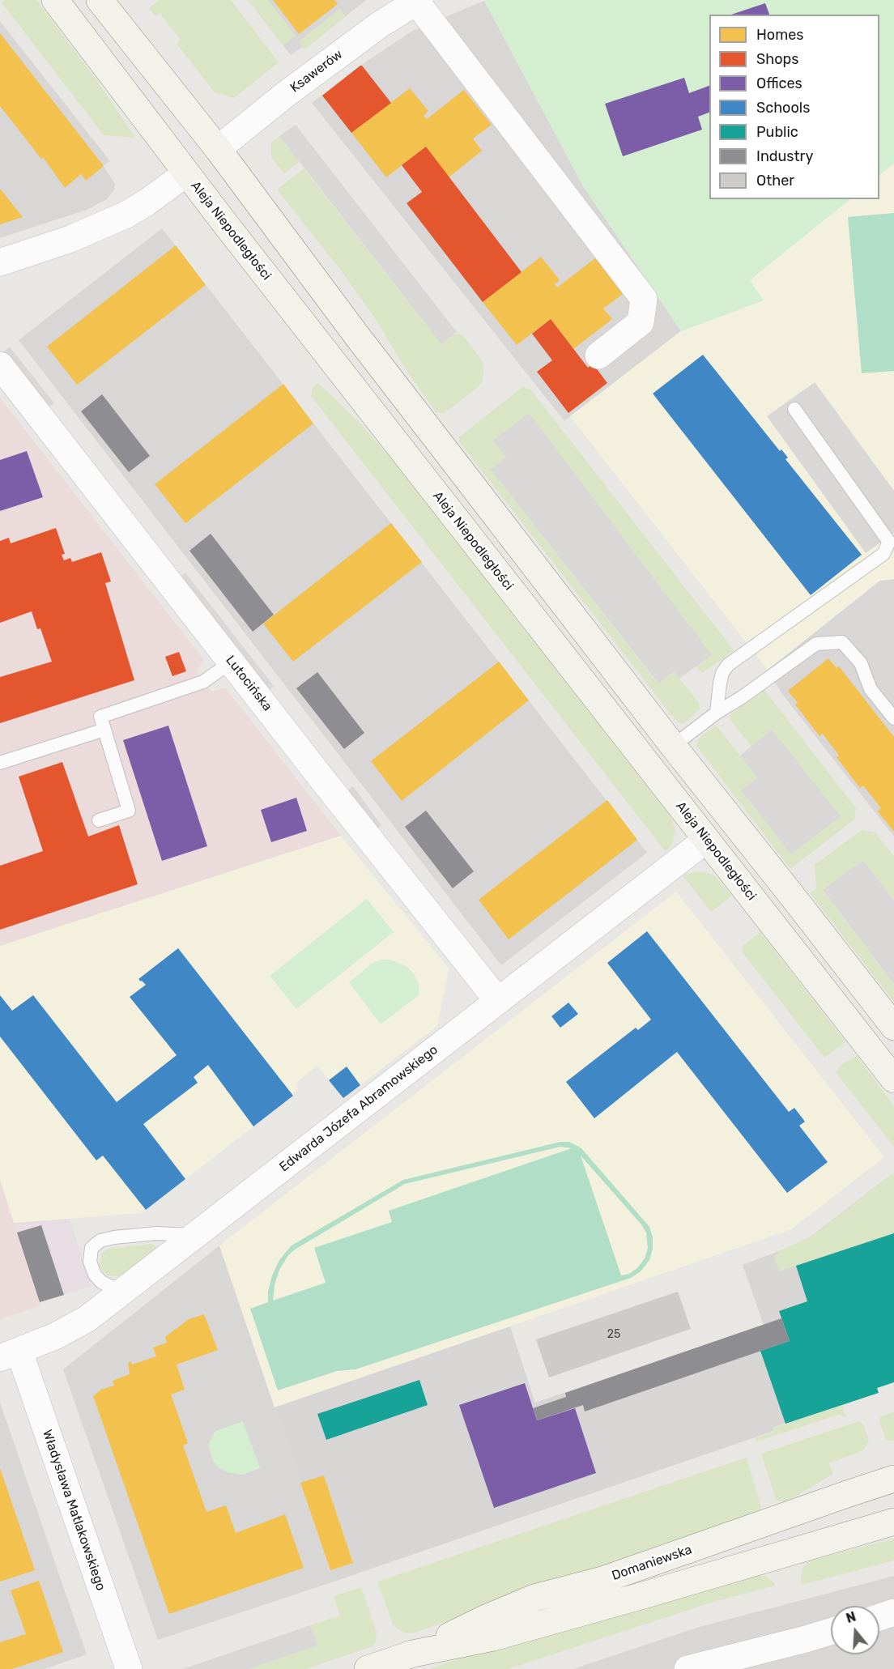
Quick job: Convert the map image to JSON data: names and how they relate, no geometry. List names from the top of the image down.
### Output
{
  "streets": {
    "main road": ["Aleja Niepodległości", "Domaniewska"],
    "street": [
      "Ksawerów",
      "Lutocińska",
      "Edwarda Józefa Abramowskiego",
      "Władysława Matlakowskiego"
    ]
  },
  "crossings": [
    ["Aleja Niepodległości", "Edwarda Józefa Abramowskiego"],
    ["Lutocińska", "Edwarda Józefa Abramowskiego"],
    ["Edwarda Józefa Abramowskiego", "Władysława Matlakowskiego"]
  ],
  "house_numbers": ["25"],
  "legend": [
    "Homes",
    "Shops",
    "Offices",
    "Schools",
    "Public",
    "Industry",
    "Other"
  ],
  "north": "top"
}
